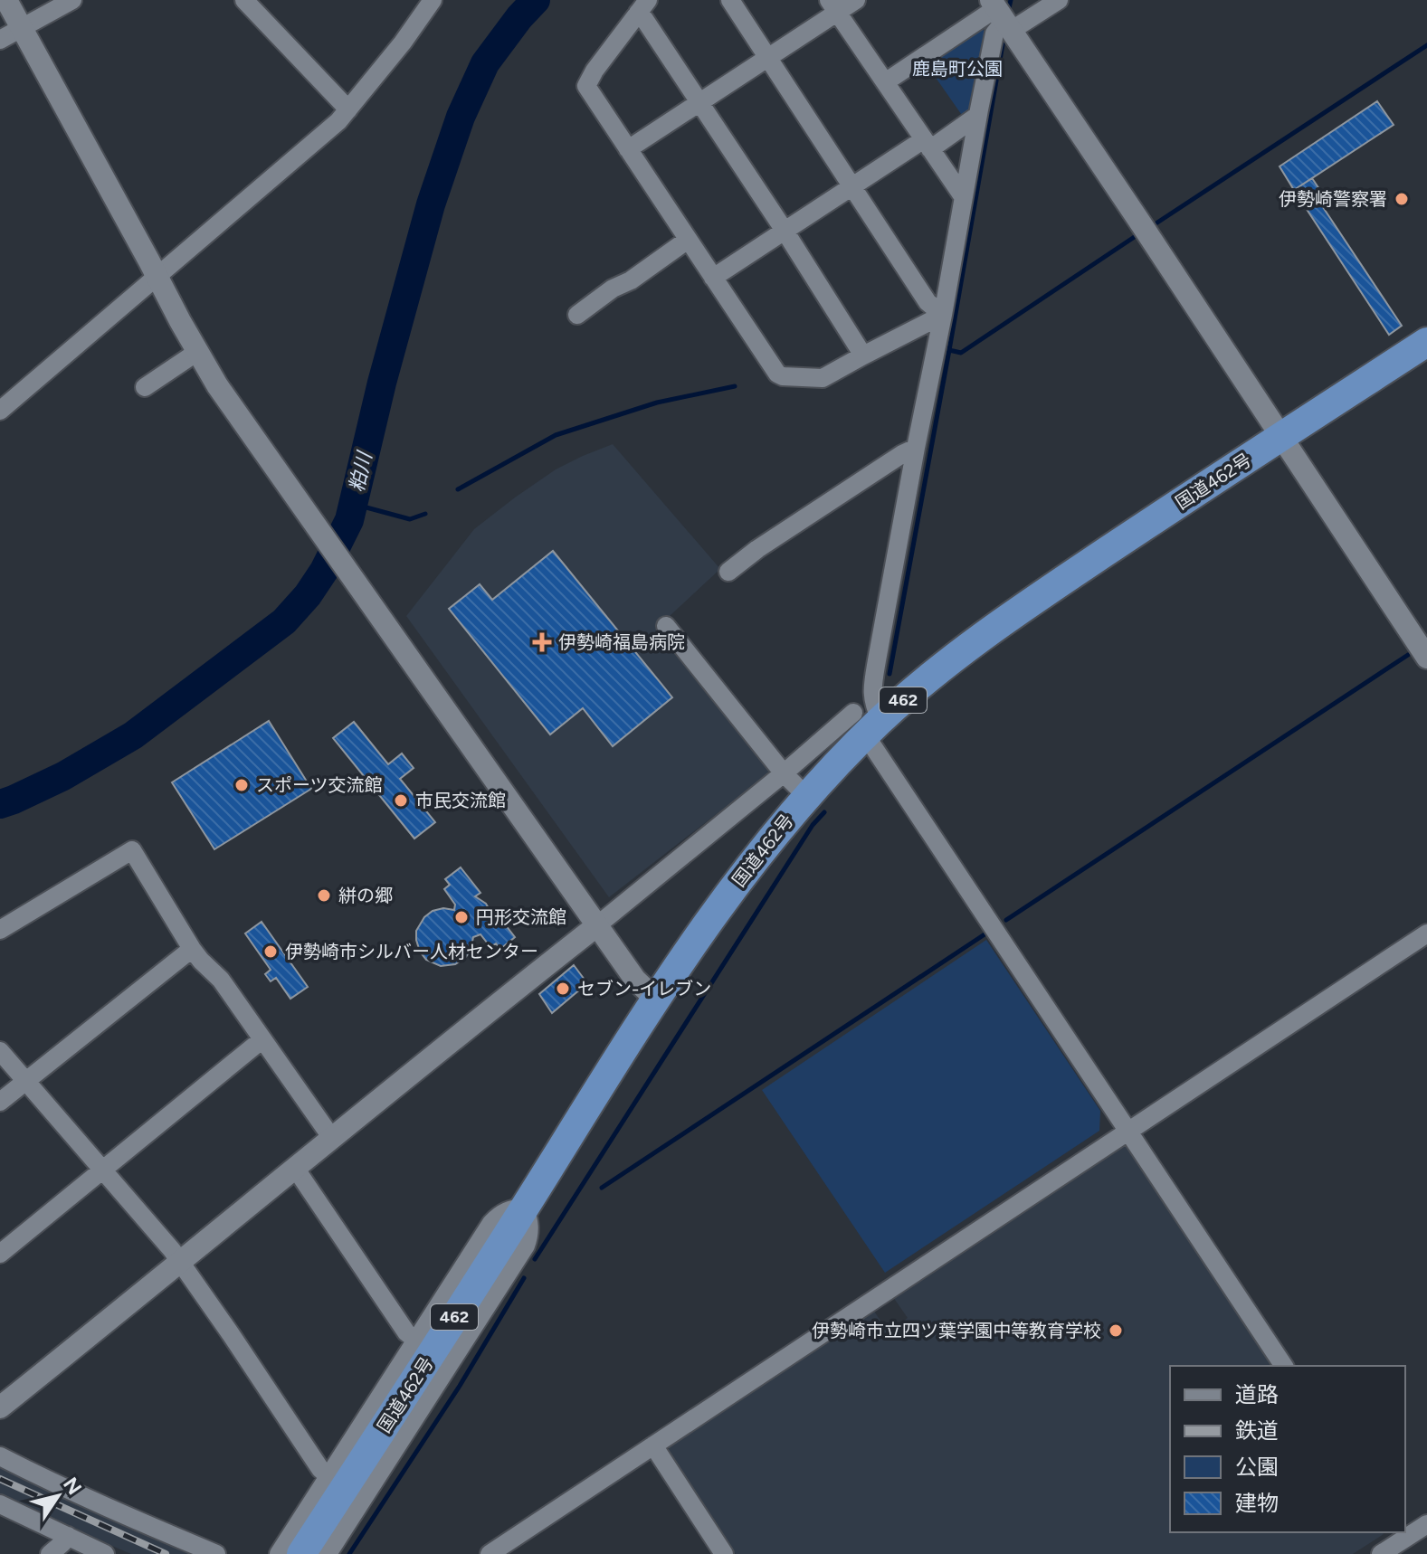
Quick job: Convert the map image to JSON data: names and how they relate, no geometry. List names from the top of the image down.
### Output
{
  "streets": {
    "highway": ["国道462号", "462"]
  },
  "water": ["粕川"],
  "parks": ["鹿島町公園"],
  "places": {
    "other": [
      "伊勢崎警察署",
      "スポーツ交流館",
      "市民交流館",
      "絣の郷",
      "円形交流館",
      "伊勢崎市シルバー人材センター",
      "セブン-イレブン",
      "伊勢崎市立四ツ葉学園中等教育学校"
    ],
    "health": ["伊勢崎福島病院"]
  },
  "legend": [
    "道路",
    "鉄道",
    "公園",
    "建物"
  ],
  "north": "top right"
}
